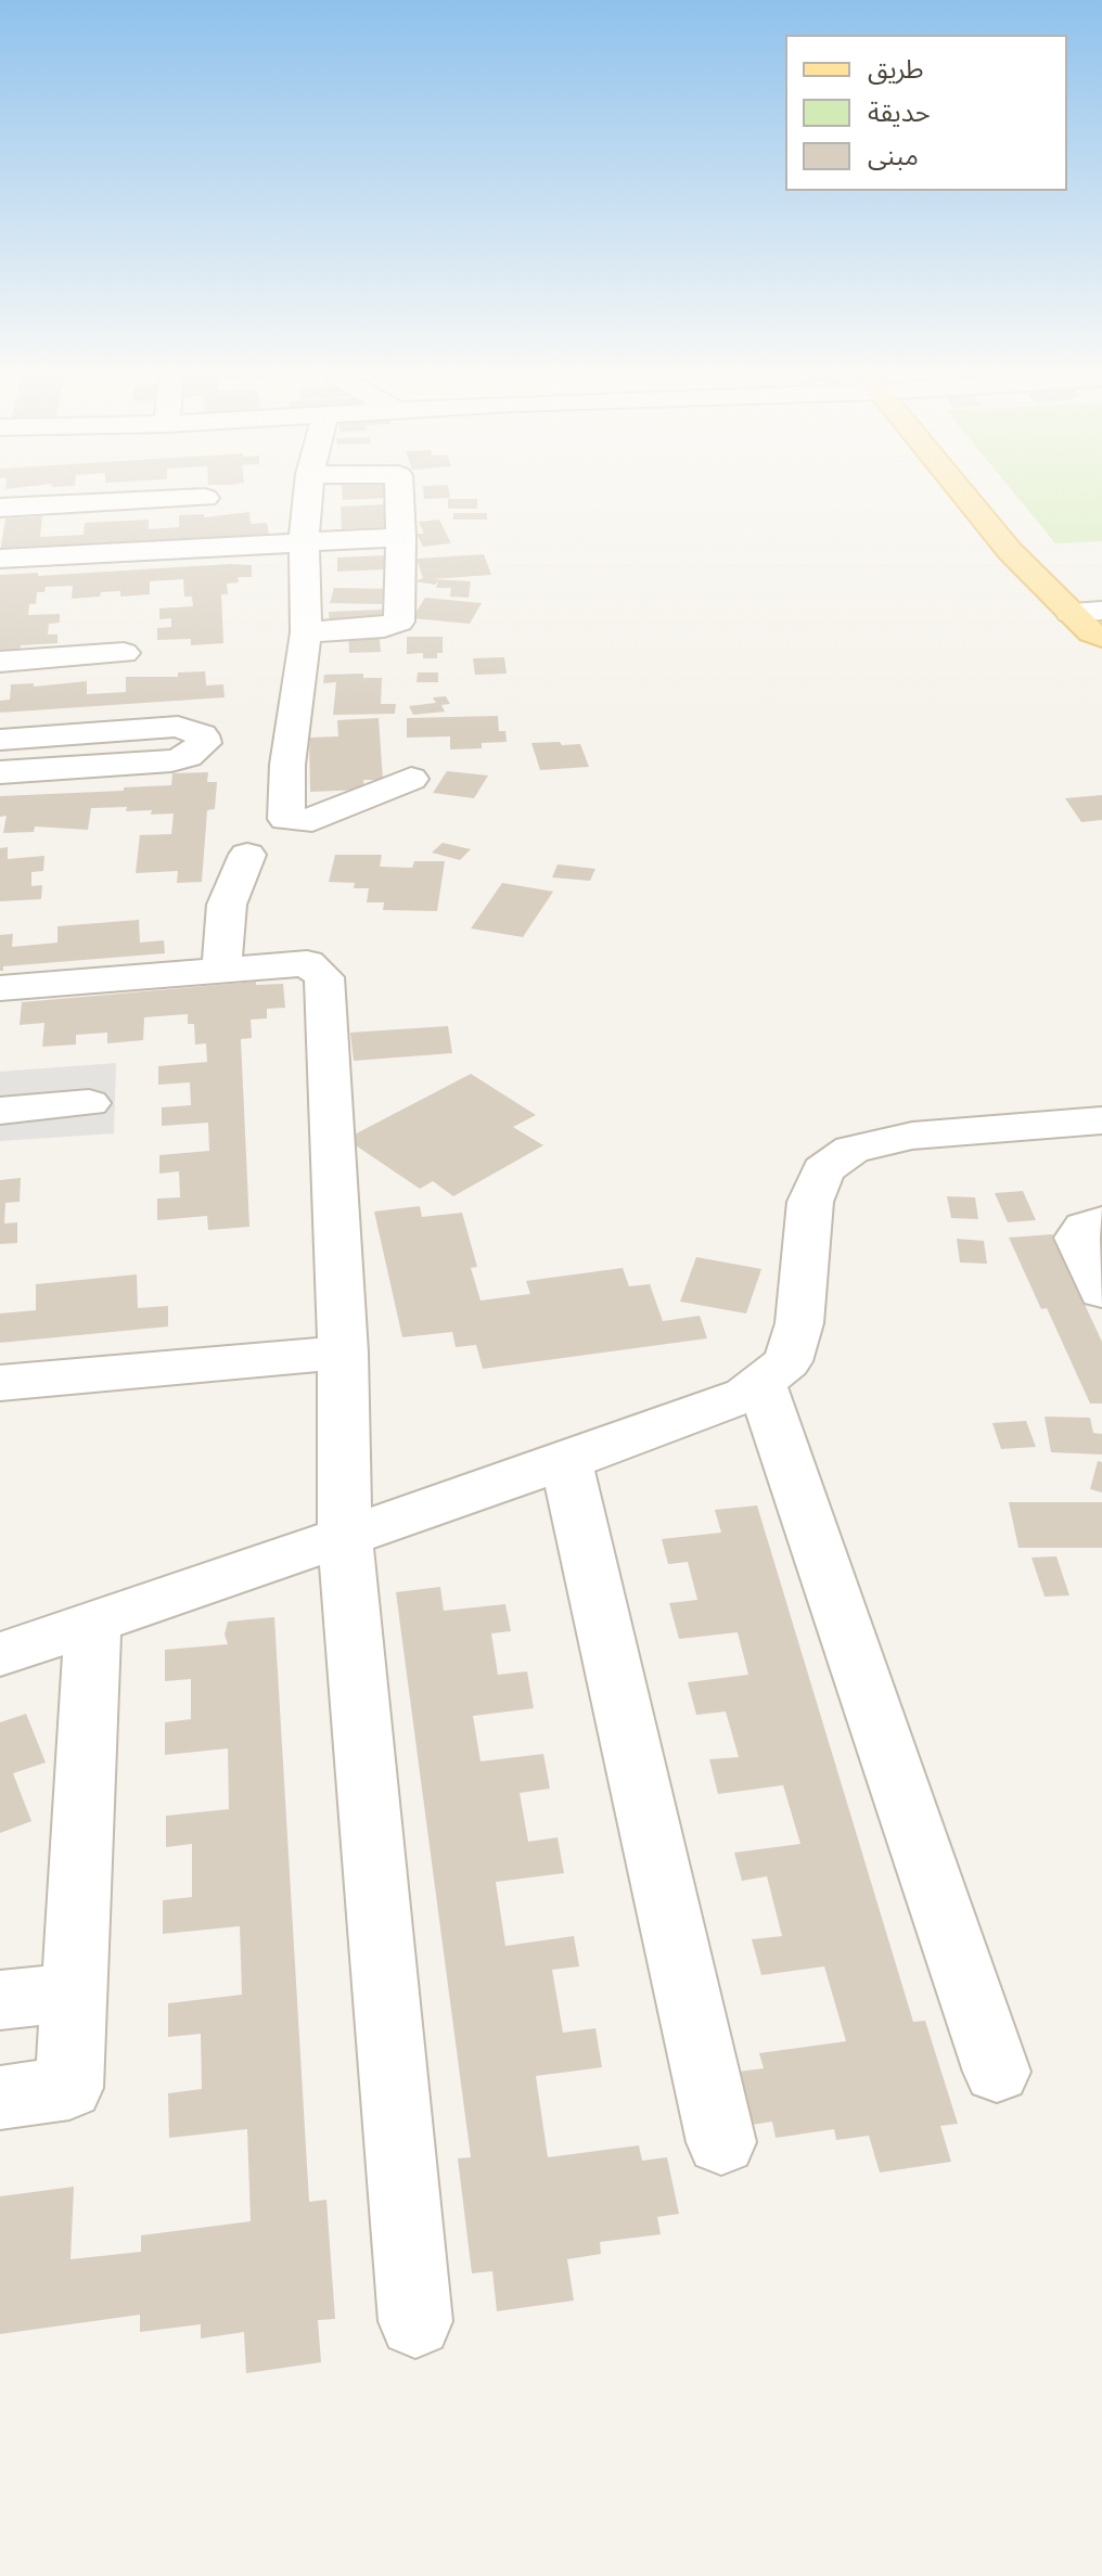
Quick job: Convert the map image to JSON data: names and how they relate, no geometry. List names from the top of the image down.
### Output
{
  "legend": ["طريق", "حديقة", "مبنى"]
}
